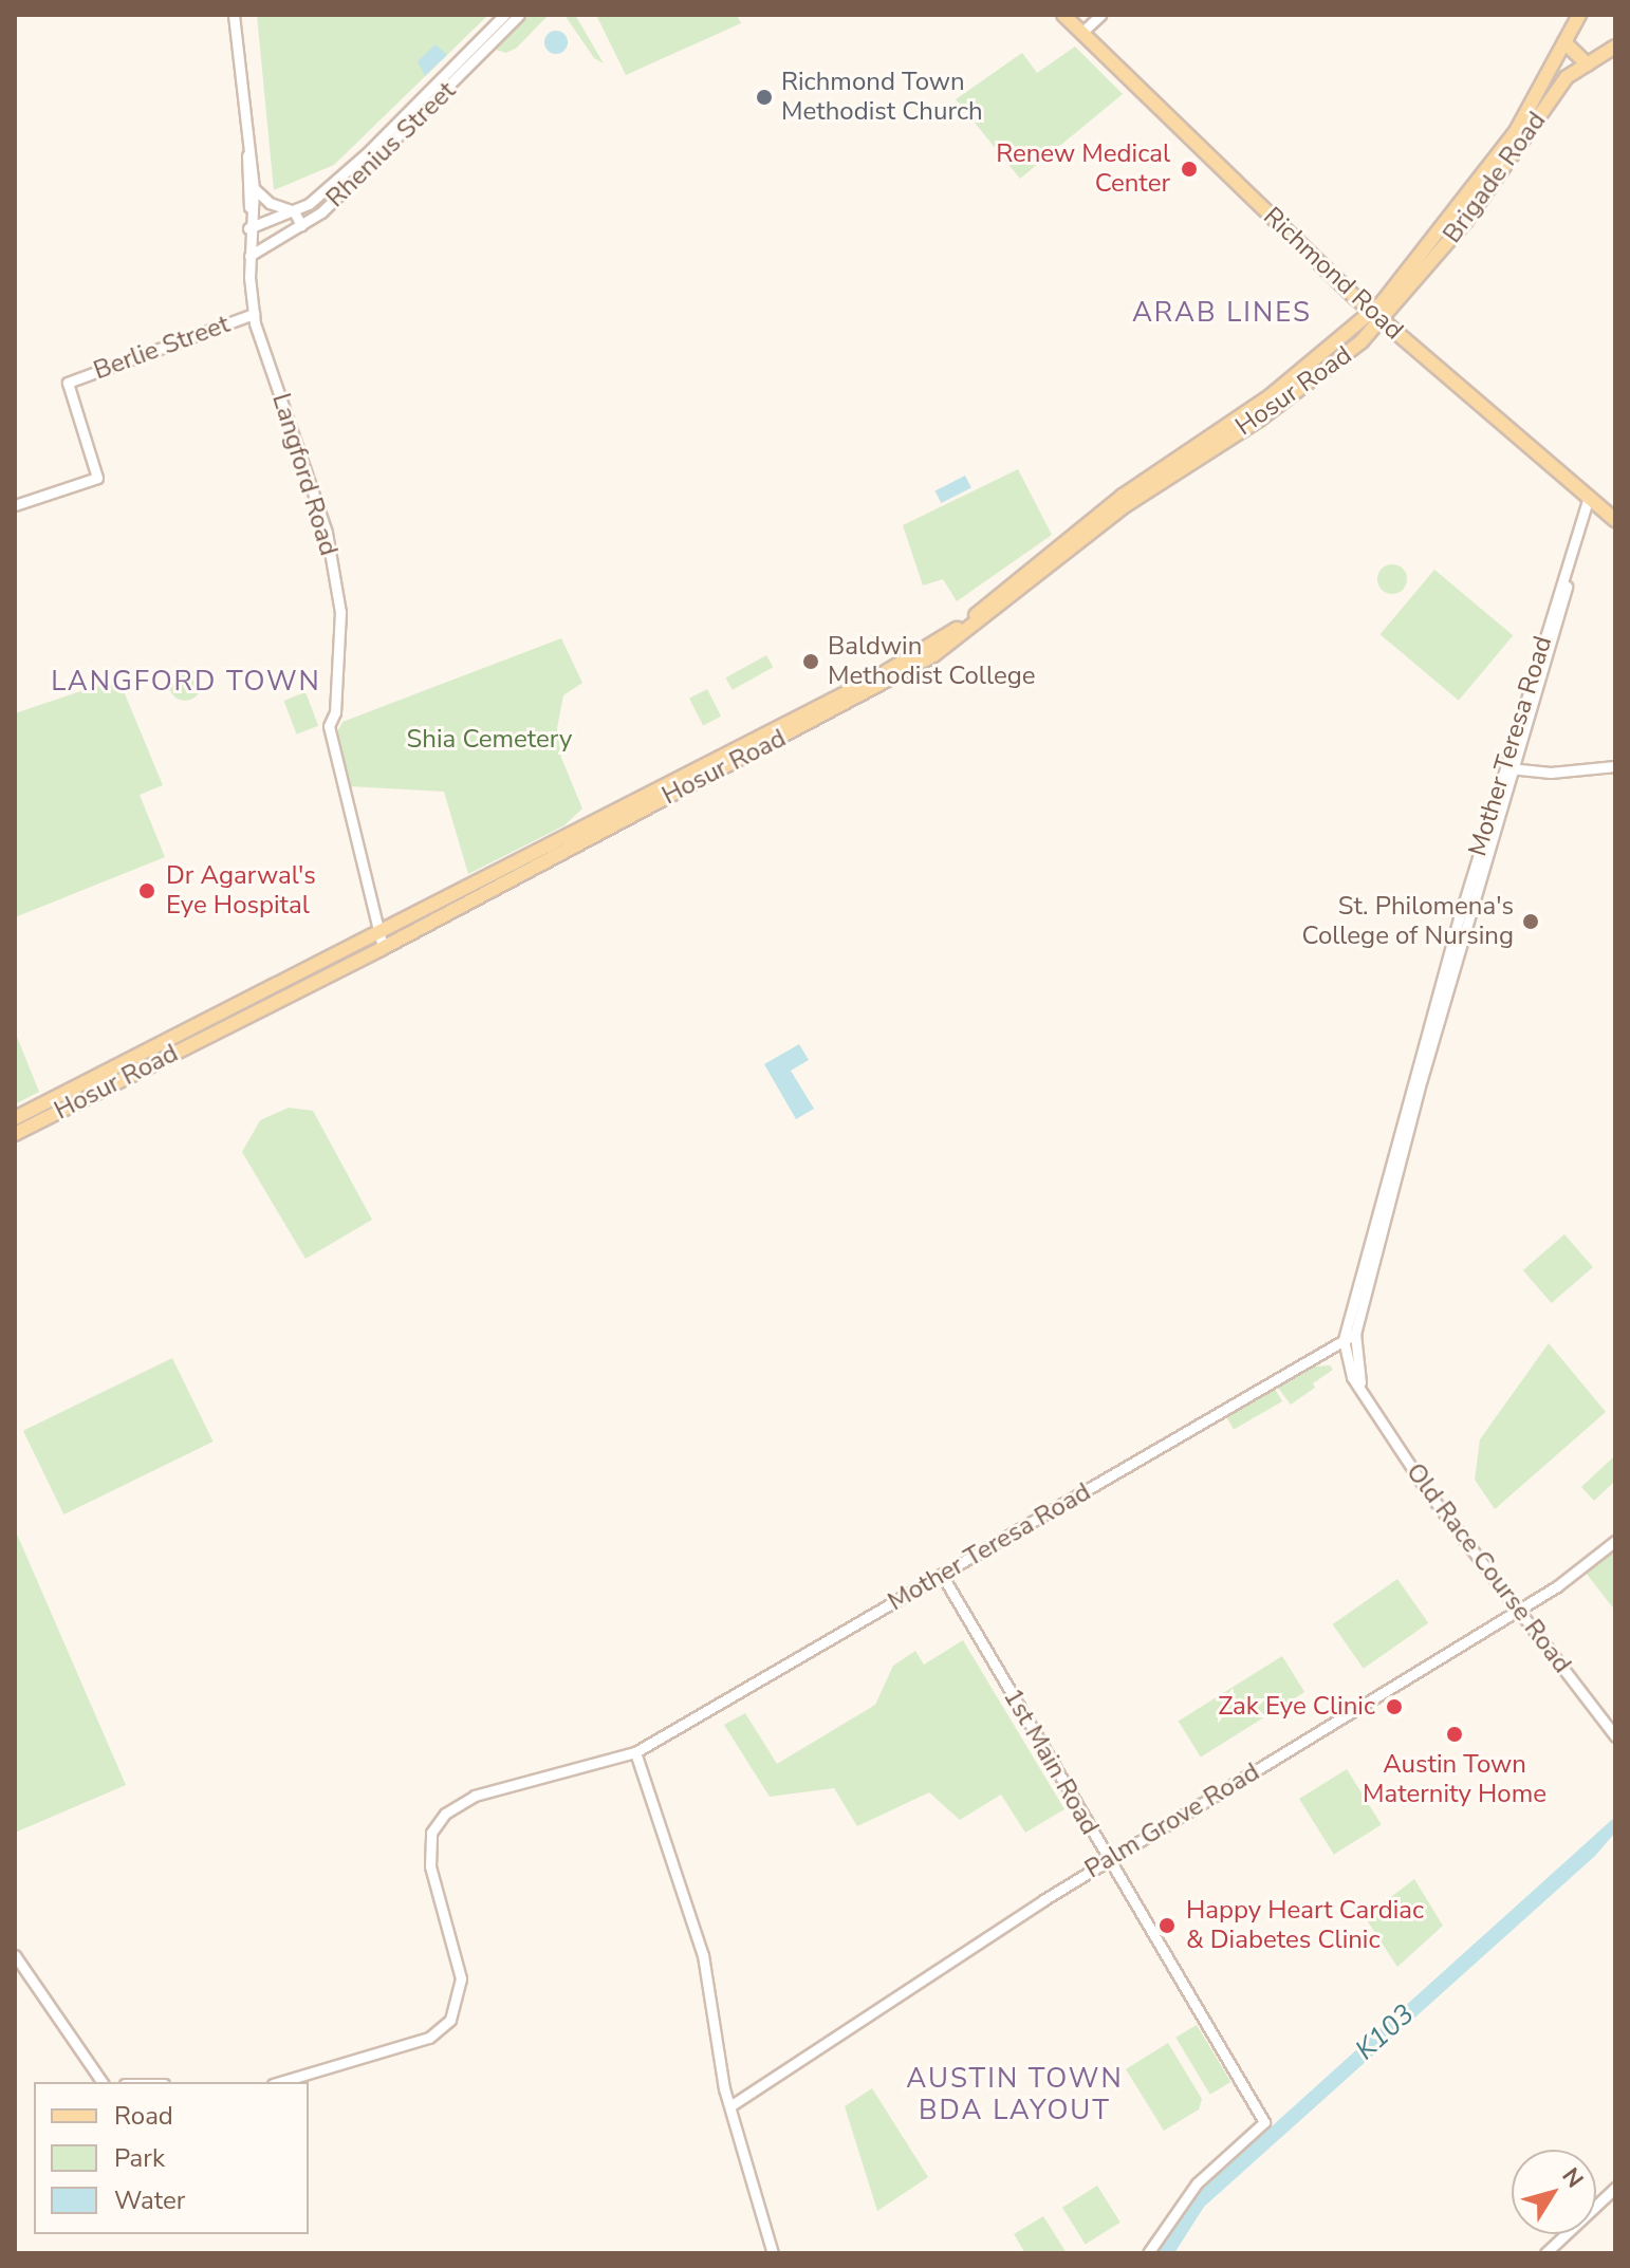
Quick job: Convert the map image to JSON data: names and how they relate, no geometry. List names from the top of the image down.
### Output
{
  "streets": {
    "main road": ["Brigade Road", "Richmond Road", "Hosur Road"],
    "street": [
      "Rhenius Street",
      "Berlie Street",
      "Langford Road",
      "Mother Teresa Road",
      "Old Race Course Road",
      "1st Main Road",
      "Palm Grove Road"
    ]
  },
  "crossings": [
    ["Rhenius Street", "Langford Road"],
    ["Brigade Road", "Richmond Road"],
    ["Brigade Road", "Hosur Road"],
    ["Richmond Road", "Hosur Road"],
    ["Richmond Road", "Mother Teresa Road"],
    ["Berlie Street", "Langford Road"],
    ["Hosur Road", "Langford Road"],
    ["Mother Teresa Road", "Old Race Course Road"],
    ["Mother Teresa Road", "1st Main Road"],
    ["Old Race Course Road", "Palm Grove Road"],
    ["1st Main Road", "Palm Grove Road"]
  ],
  "districts": ["ARAB LINES", "LANGFORD TOWN", "AUSTIN TOWN BDA LAYOUT"],
  "water": ["K103"],
  "parks": ["Shia Cemetery"],
  "places": [
    "Richmond Town Methodist Church",
    "Renew Medical Center",
    "Baldwin Methodist College",
    "Dr Agarwal's Eye Hospital",
    "St. Philomena's College of Nursing",
    "Zak Eye Clinic",
    "Austin Town Maternity Home",
    "Happy Heart Cardiac & Diabetes Clinic"
  ],
  "legend": ["Road", "Park", "Water"],
  "north": "top right"
}
